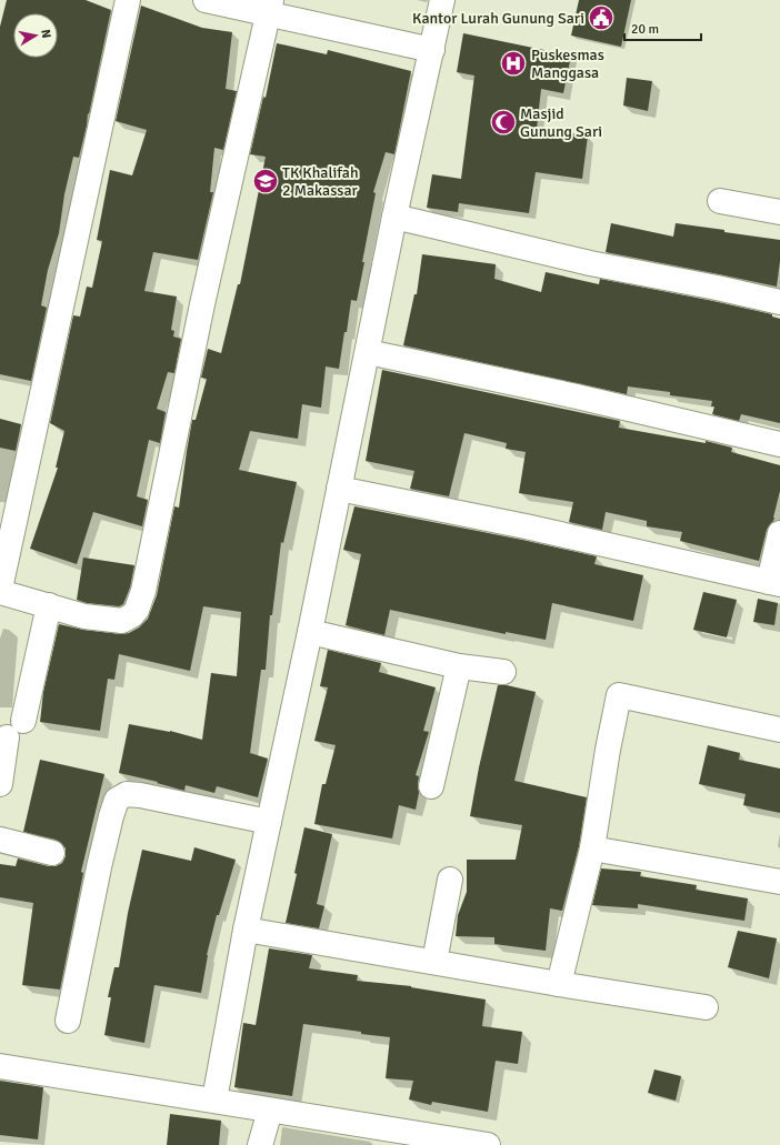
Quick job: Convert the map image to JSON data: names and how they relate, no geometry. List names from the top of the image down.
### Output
{
  "places": {
    "public building": ["Kantor Lurah Gunung Sari"],
    "hospital": ["Puskesmas Manggasa"],
    "mosque": ["Masjid Gunung Sari"],
    "school or university": ["TK Khalifah 2 Makassar"]
  },
  "scale_bar": "20 m",
  "north": "right"
}
